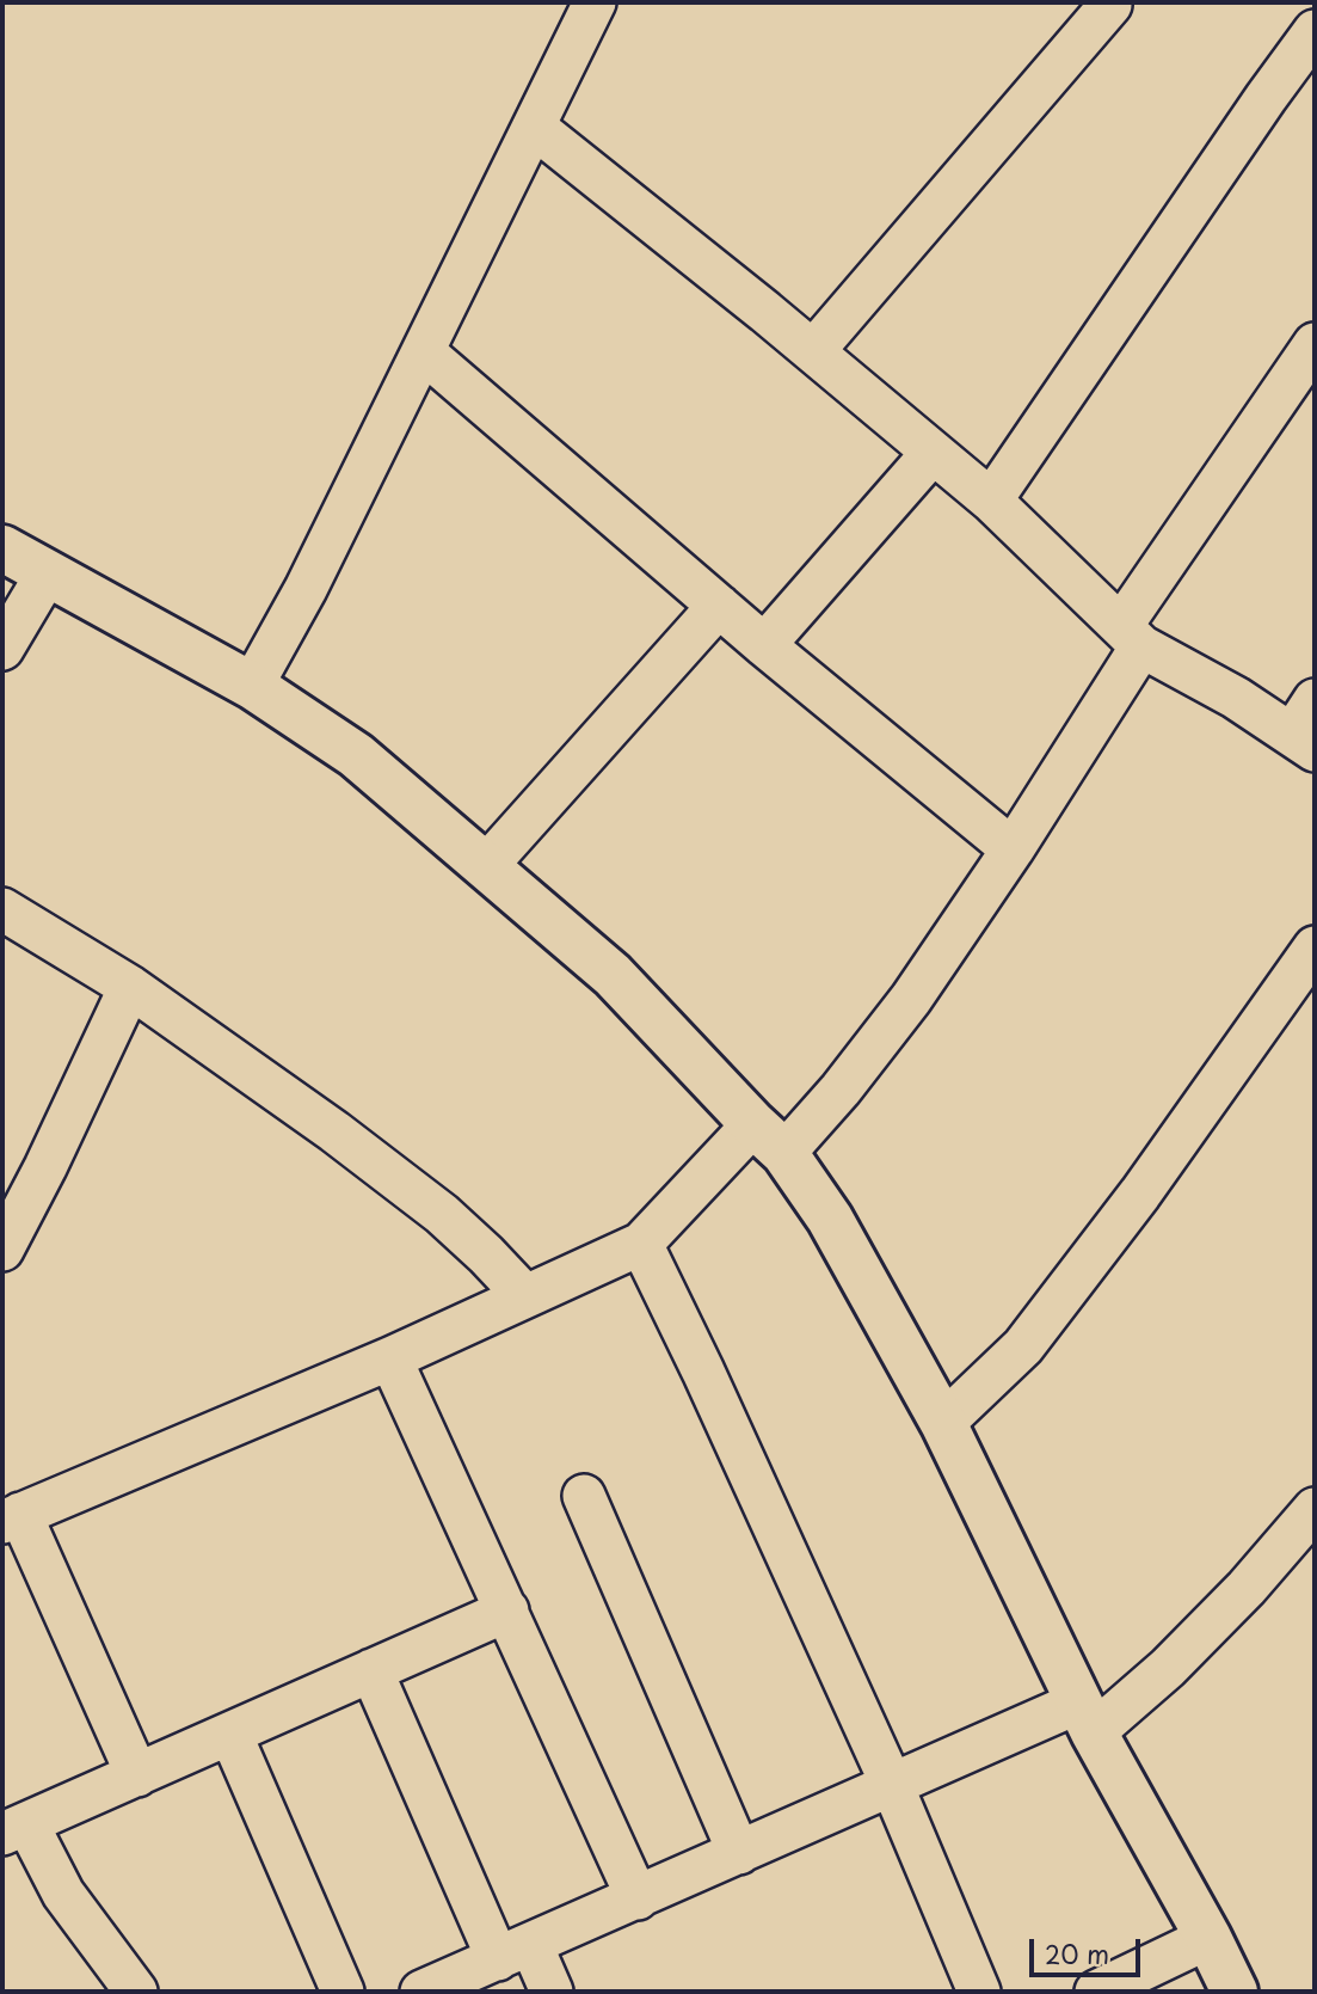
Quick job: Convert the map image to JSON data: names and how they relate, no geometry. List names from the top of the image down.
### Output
{
  "scale_bar": "20 m"
}
